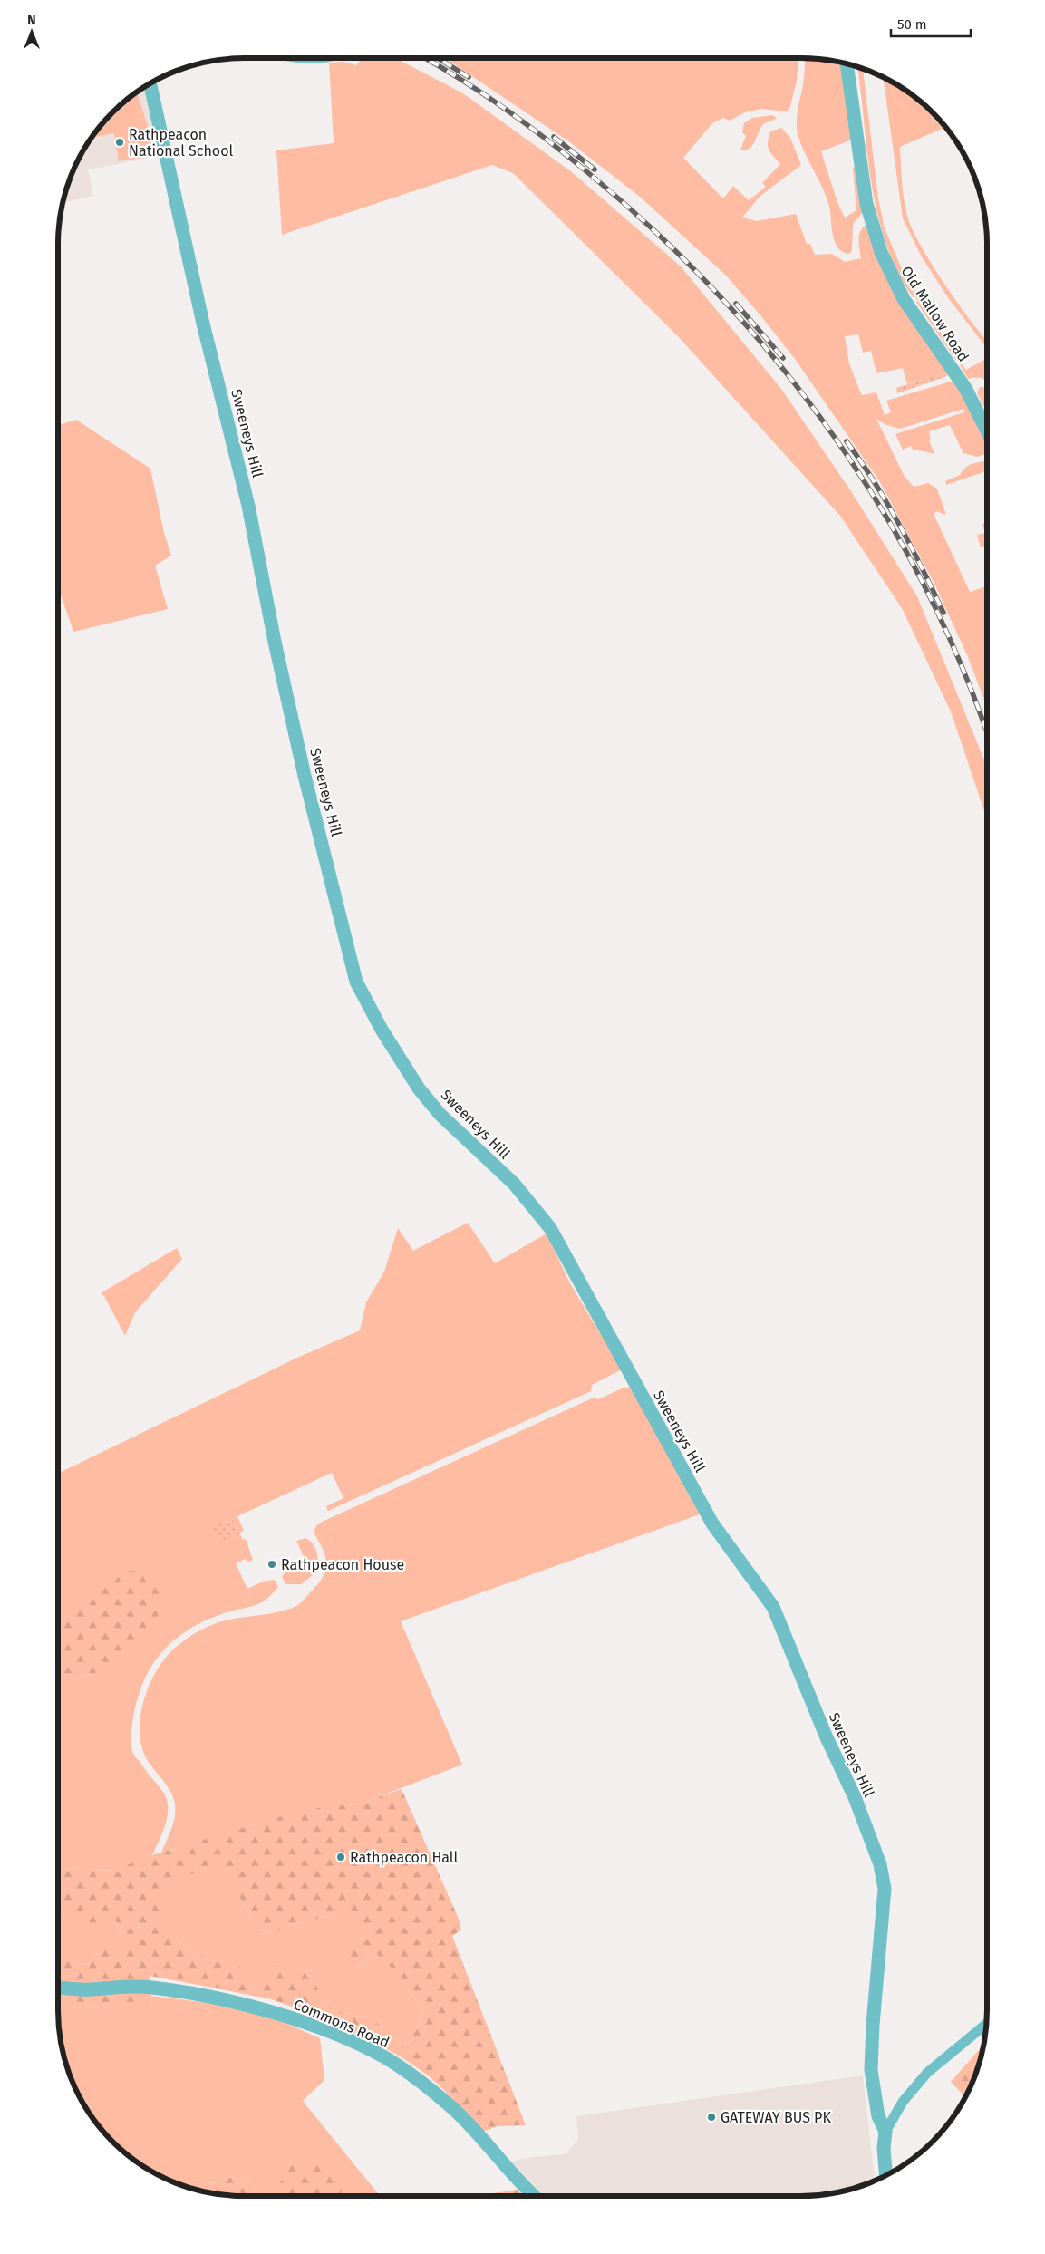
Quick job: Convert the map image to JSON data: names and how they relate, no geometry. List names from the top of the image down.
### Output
{
  "streets": {
    "street": ["Old Mallow Road", "Sweeneys Hill", "Commons Road"]
  },
  "places": [
    "Rathpeacon National School",
    "Rathpeacon House",
    "Rathpeacon Hall",
    "GATEWAY BUS PK"
  ],
  "scale_bar": "50 m",
  "north": "top"
}
